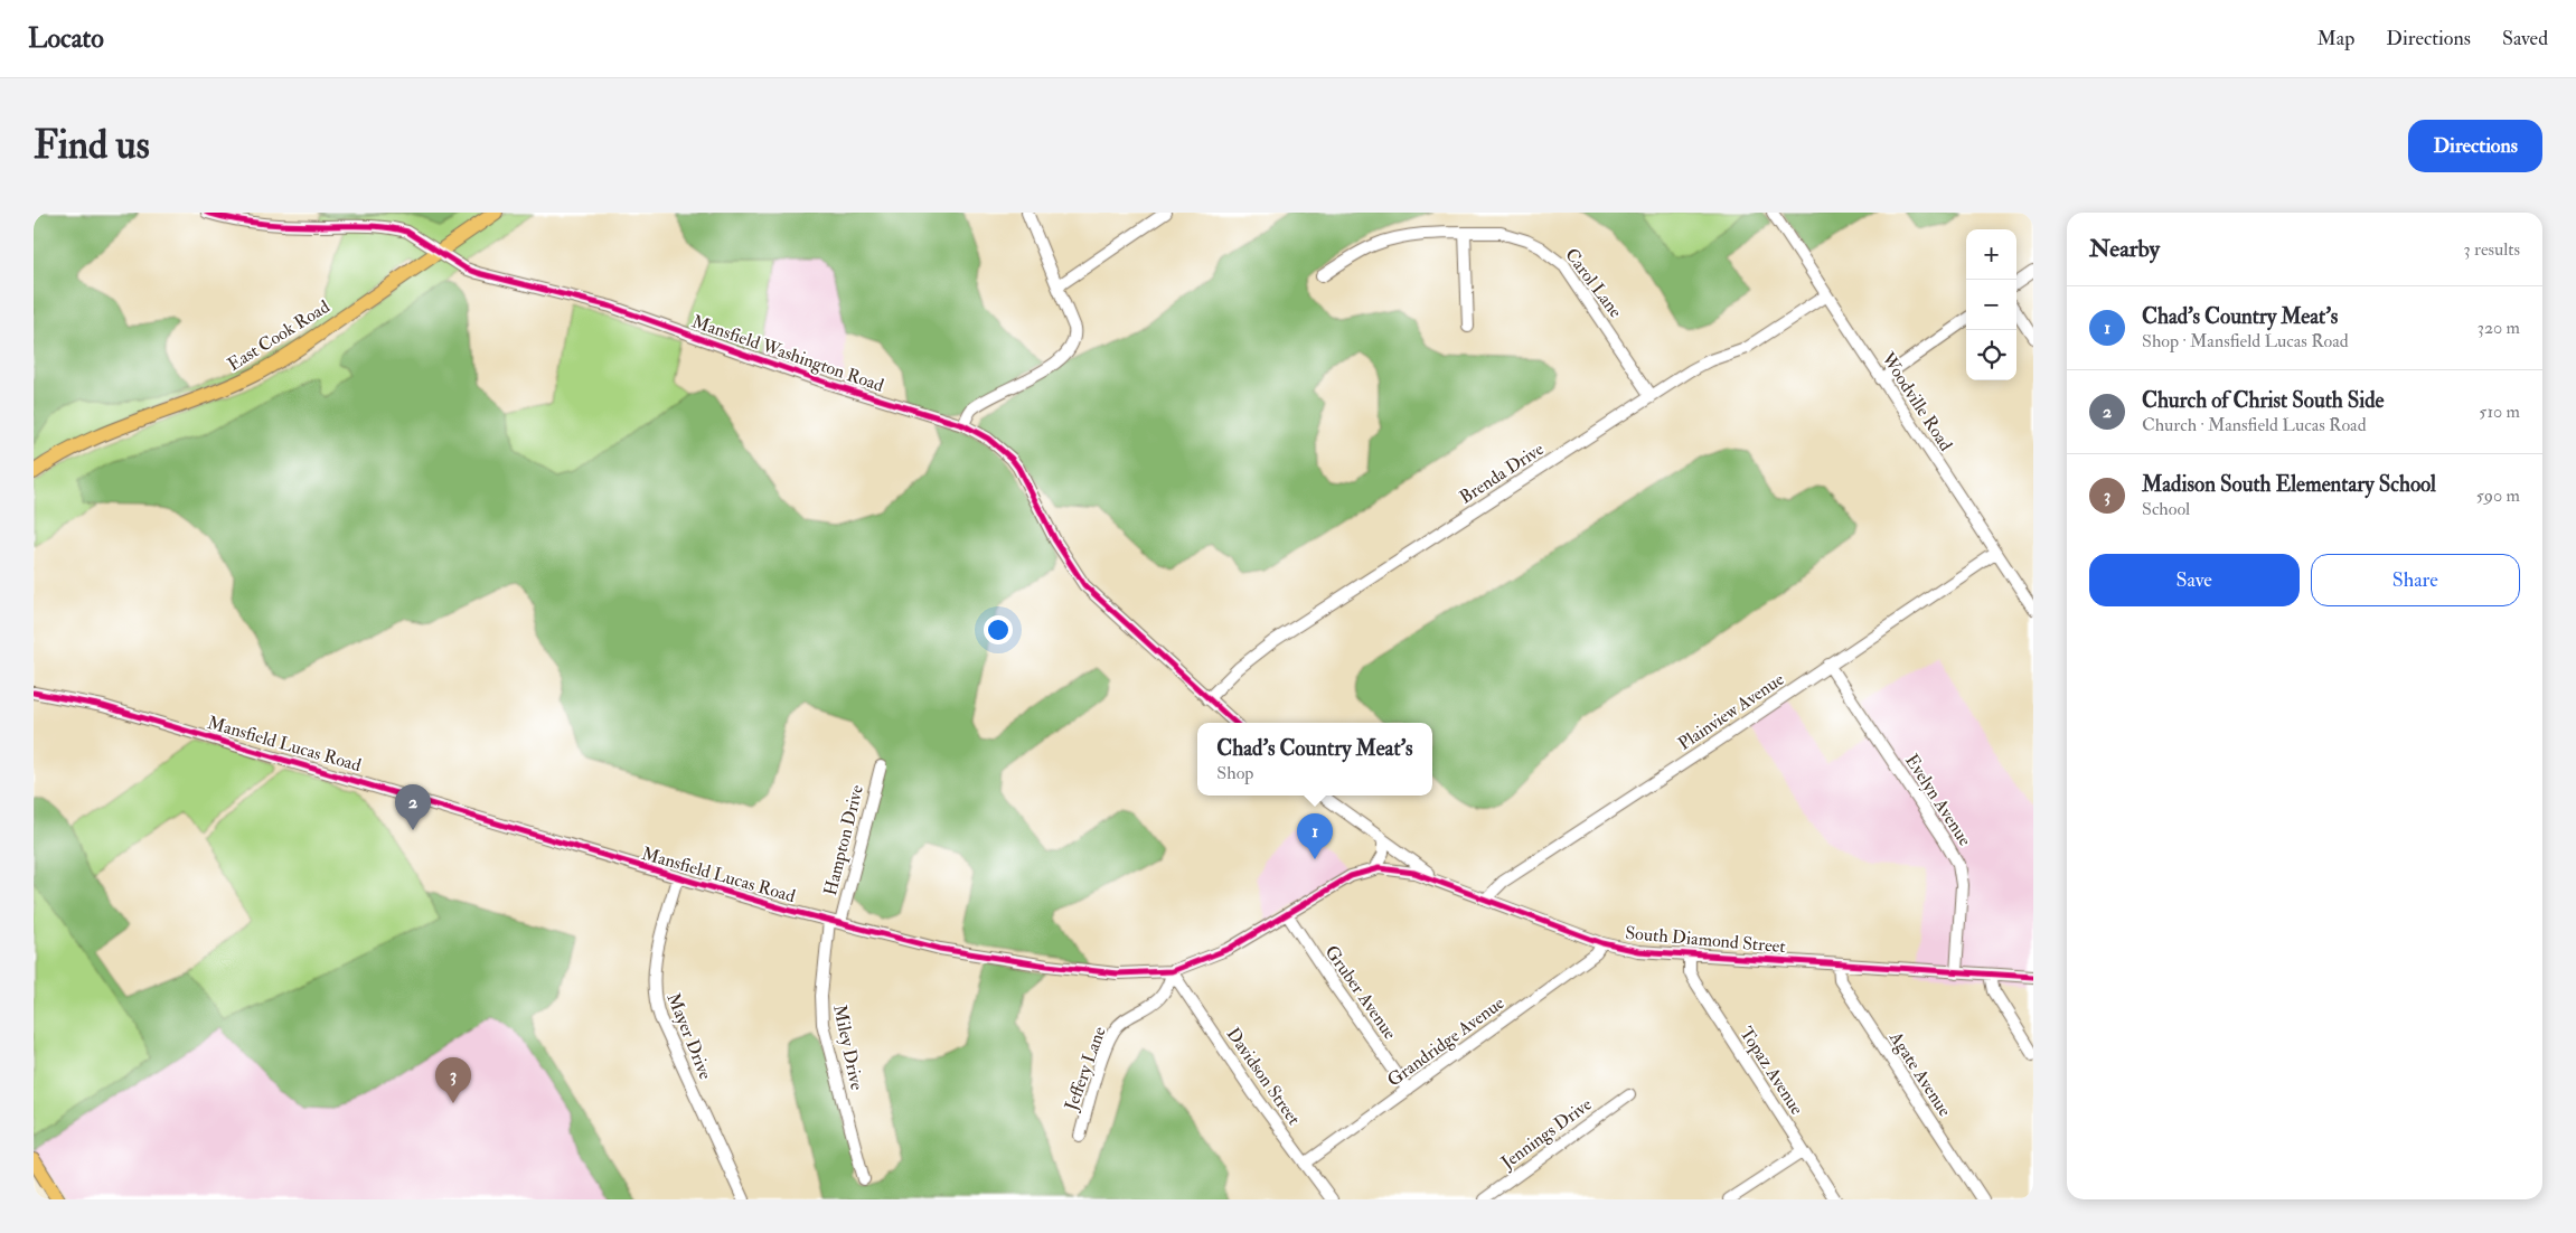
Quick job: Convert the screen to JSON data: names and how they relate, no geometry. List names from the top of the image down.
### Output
{
  "streets": {
    "main road": ["East Cook Road"],
    "street": [
      "Carol Lane",
      "Mansfield Washington Road",
      "Woodville Road",
      "Brenda Drive",
      "Plainview Avenue",
      "Mansfield Lucas Road",
      "Evelyn Avenue",
      "Hampton Drive",
      "South Diamond Street",
      "Gruber Avenue",
      "Mayer Drive",
      "Grandridge Avenue",
      "Miley Drive",
      "Jeffery Lane",
      "Topaz Avenue",
      "Agate Avenue",
      "Davidson Street",
      "Jennings Drive"
    ]
  },
  "crossings": [
    ["Carol Lane", "Brenda Drive"],
    ["East Cook Road", "Mansfield Washington Road"],
    ["Mansfield Washington Road", "Brenda Drive"],
    ["Woodville Road", "Brenda Drive"],
    ["Woodville Road", "Plainview Avenue"],
    ["Plainview Avenue", "Evelyn Avenue"],
    ["Plainview Avenue", "South Diamond Street"],
    ["Mansfield Lucas Road", "Hampton Drive"],
    ["Mansfield Lucas Road", "South Diamond Street"],
    ["Mansfield Lucas Road", "Gruber Avenue"],
    ["Mansfield Lucas Road", "Mayer Drive"],
    ["Mansfield Lucas Road", "Miley Drive"],
    ["Mansfield Lucas Road", "Jeffery Lane"],
    ["Mansfield Lucas Road", "Davidson Street"],
    ["Evelyn Avenue", "South Diamond Street"],
    ["Hampton Drive", "Miley Drive"],
    ["South Diamond Street", "Grandridge Avenue"],
    ["South Diamond Street", "Topaz Avenue"],
    ["South Diamond Street", "Agate Avenue"],
    ["Gruber Avenue", "Grandridge Avenue"],
    ["Grandridge Avenue", "Davidson Street"],
    ["Jeffery Lane", "Davidson Street"]
  ],
  "page": {
    "header": "Locato",
    "nav": ["Map", "Directions", "Saved"],
    "buttons": [
      "Directions",
      ["Save", "Share"]
    ],
    "title": "Find us",
    "heading": ["Nearby", "3 results"],
    "map_buttons": ["+", "−"],
    "list": [
      {
        "mark": "1",
        "name": "Chad's Country Meat's",
        "note": "Shop · Mansfield Lucas Road",
        "value": "320 m"
      },
      {
        "mark": "2",
        "name": "Church of Christ South Side",
        "note": "Church · Mansfield Lucas Road",
        "value": "510 m"
      },
      {
        "mark": "3",
        "name": "Madison South Elementary School",
        "note": "School",
        "value": "590 m"
      }
    ],
    "popup": ["Chad's Country Meat's", "Shop"],
    "pins": ["2", "1", "3"]
  }
}
